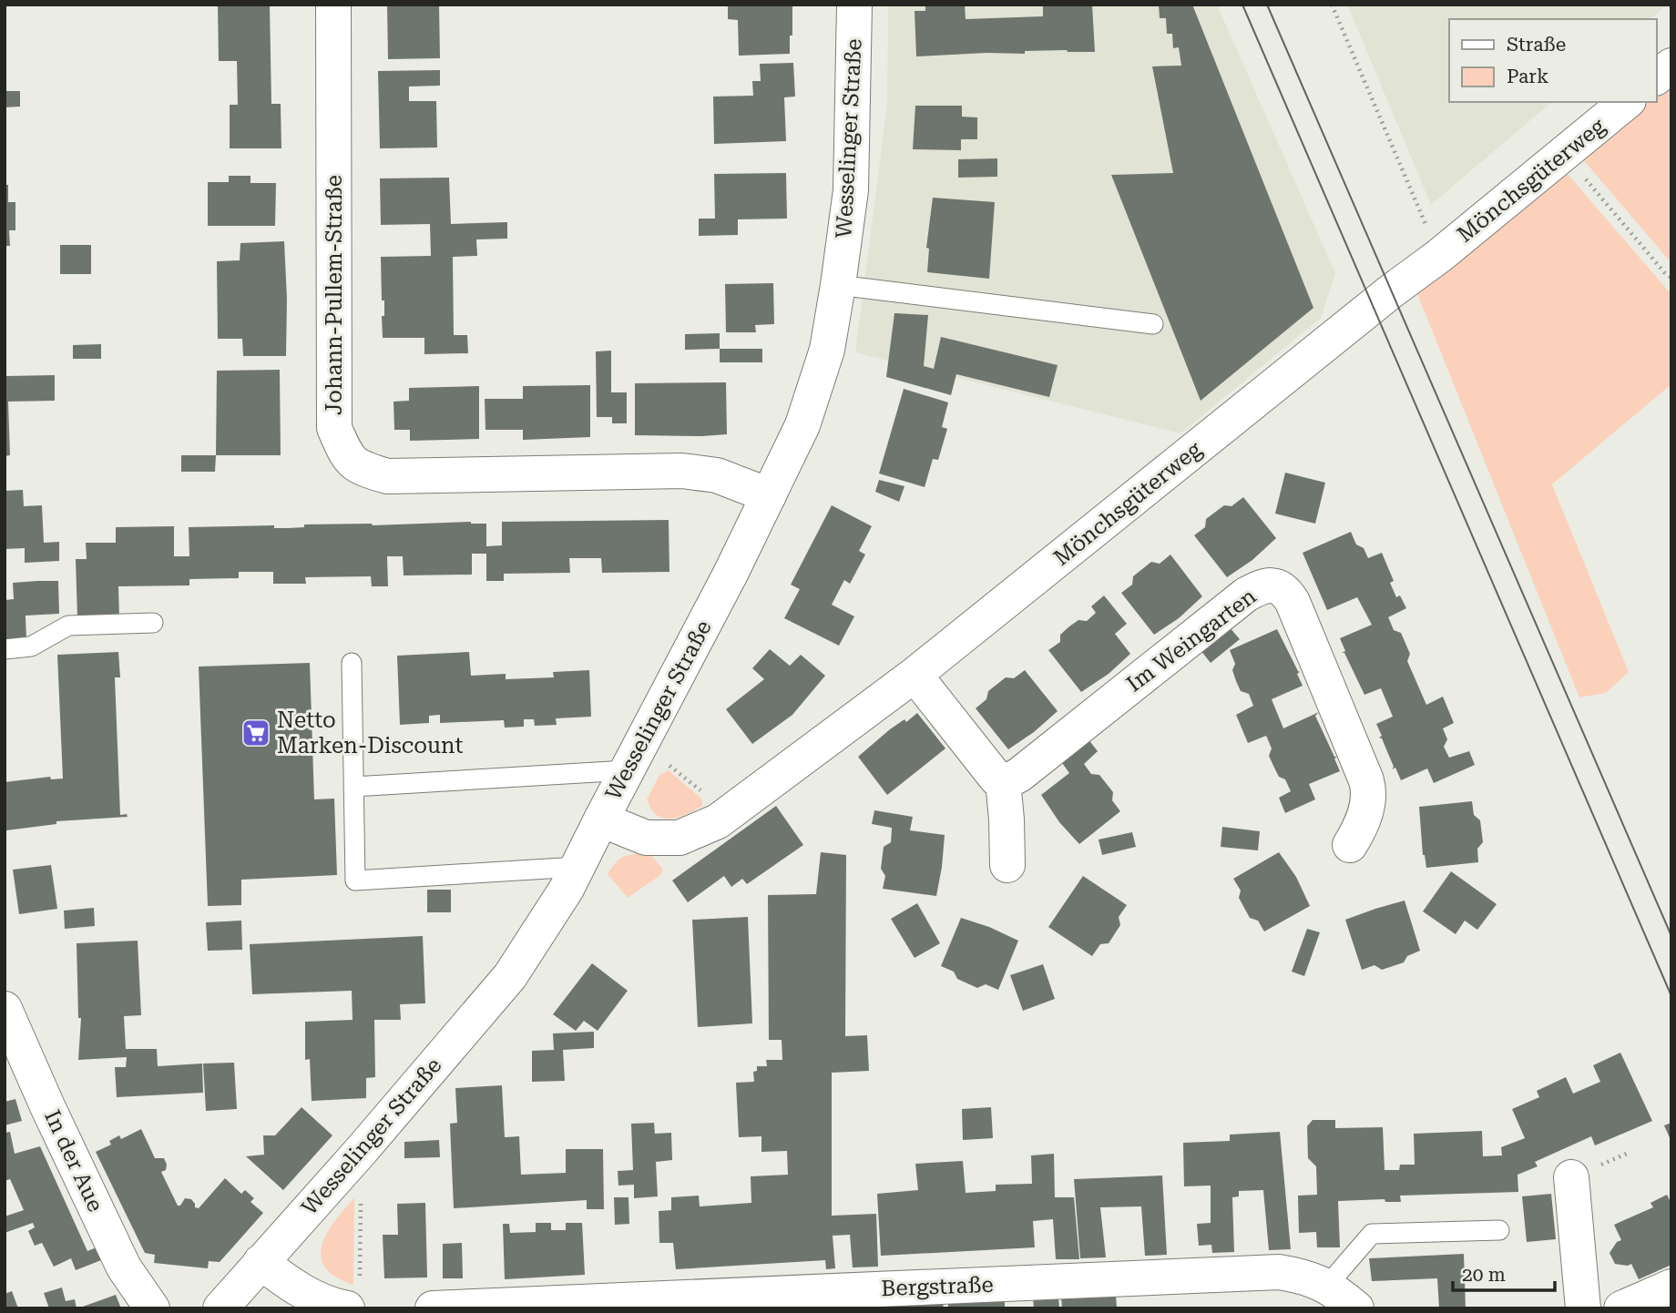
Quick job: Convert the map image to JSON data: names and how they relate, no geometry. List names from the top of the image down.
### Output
{
  "streets": {
    "street": [
      "Wesselinger Straße",
      "Mönchsgüterweg",
      "Johann-Pullem-Straße",
      "Im Weingarten",
      "In der Aue",
      "Bergstraße"
    ]
  },
  "crossings": [
    ["Wesselinger Straße", "Mönchsgüterweg"],
    ["Wesselinger Straße", "Johann-Pullem-Straße"]
  ],
  "places": {
    "supermarket": ["Netto Marken-Discount"]
  },
  "legend": ["Straße", "Park"],
  "scale_bar": "20 m"
}
